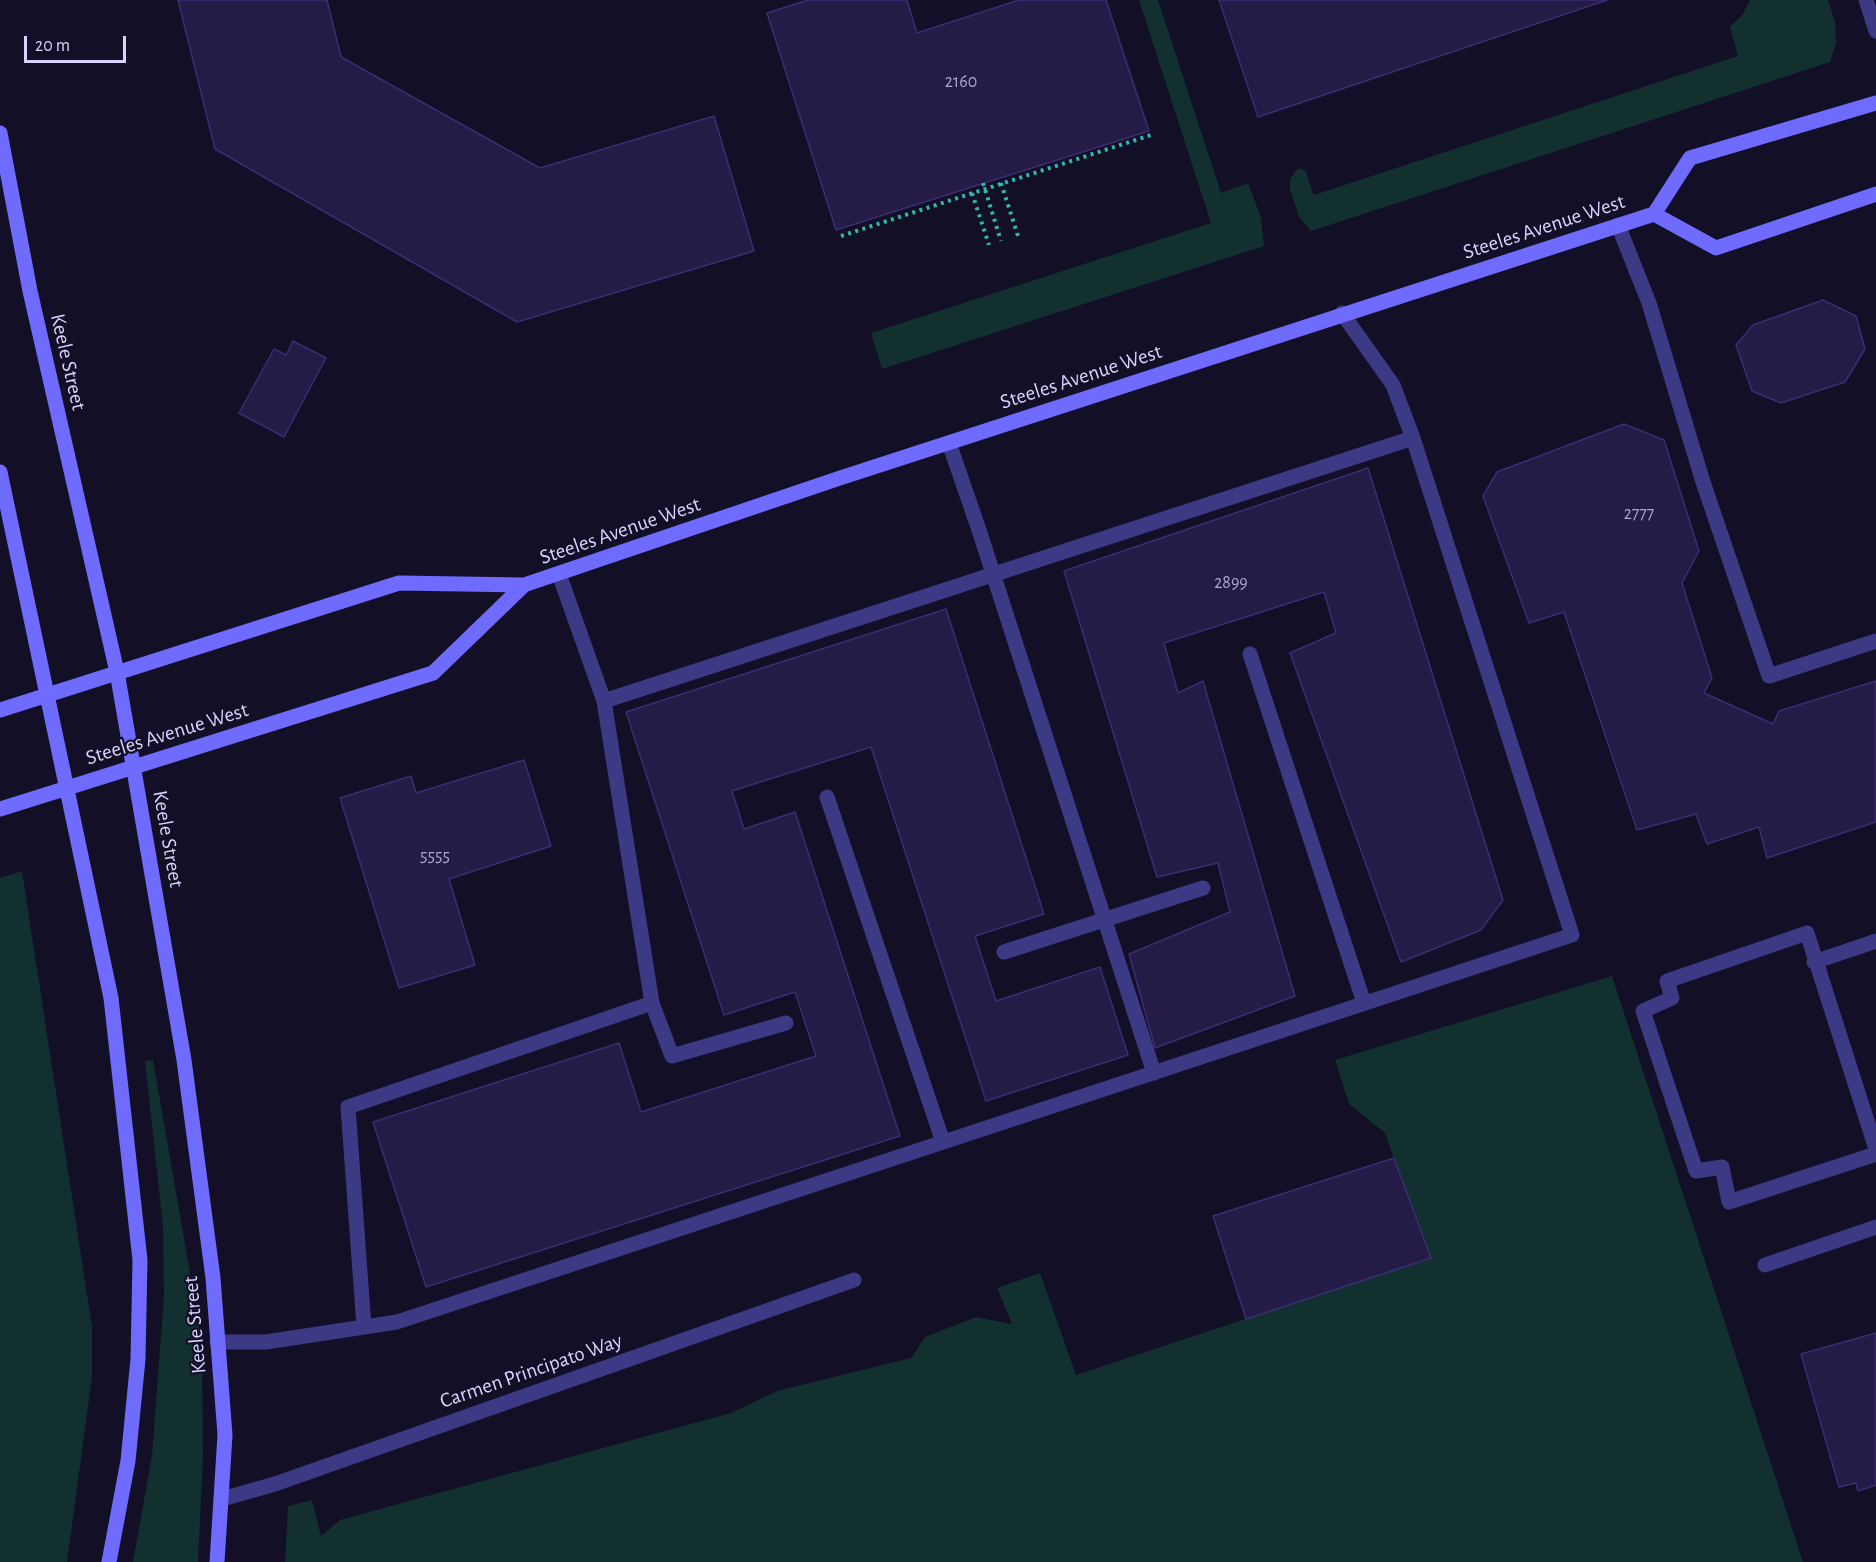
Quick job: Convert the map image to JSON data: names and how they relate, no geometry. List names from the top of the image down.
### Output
{
  "streets": {
    "main road": ["Steeles Avenue West", "Keele Street"],
    "street": ["Carmen Principato Way"]
  },
  "crossings": [
    ["Steeles Avenue West", "Keele Street"],
    ["Keele Street", "Carmen Principato Way"]
  ],
  "house_numbers": [
    "2160",
    "2777",
    "2899",
    "5555"
  ],
  "scale_bar": "20 m"
}
